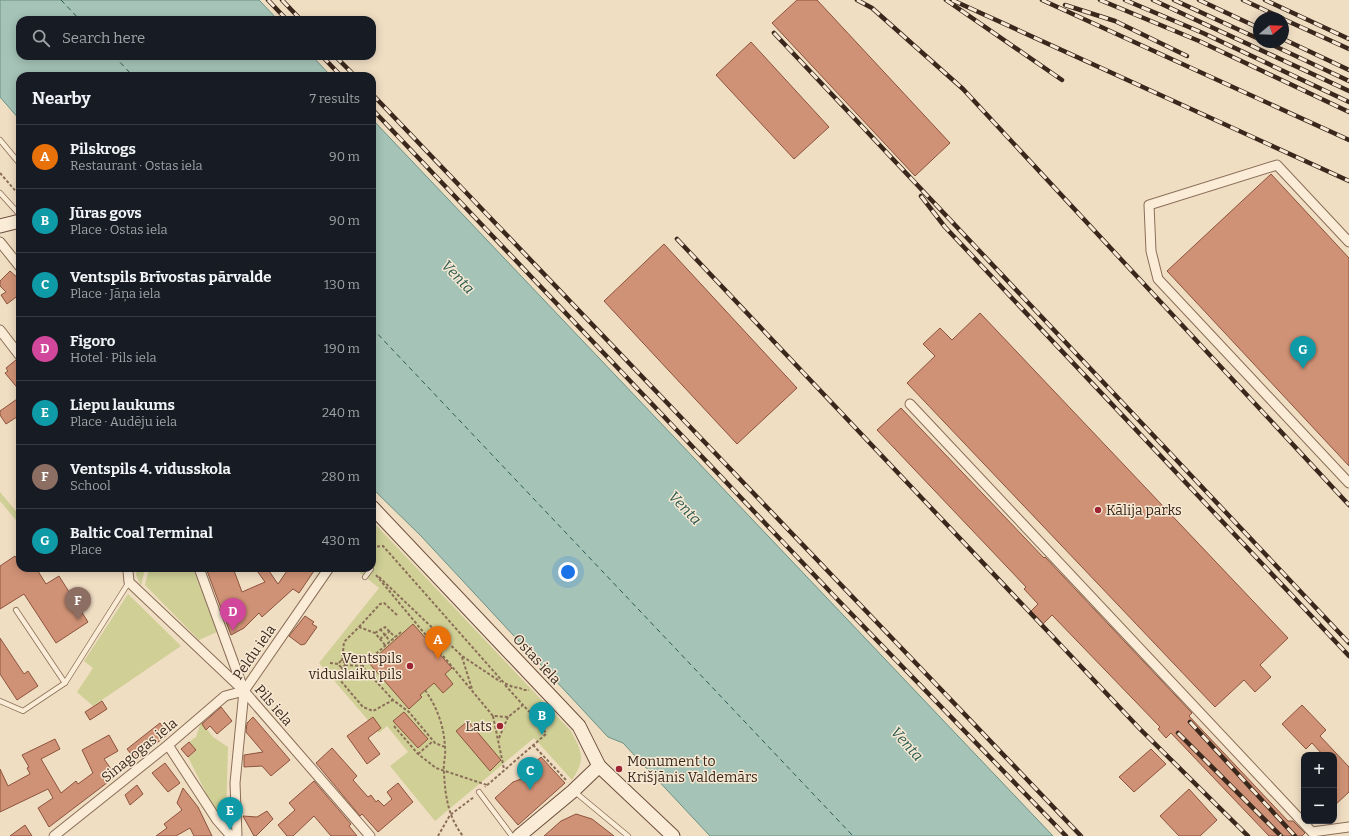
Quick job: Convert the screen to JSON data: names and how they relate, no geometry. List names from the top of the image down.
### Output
{
  "streets": {
    "street": [
      "Peldu iela",
      "Ostas iela",
      "Pils iela",
      "Sinagogas iela"
    ]
  },
  "crossings": [
    ["Peldu iela", "Pils iela"],
    ["Peldu iela", "Sinagogas iela"],
    ["Pils iela", "Sinagogas iela"]
  ],
  "water": ["Venta"],
  "places": [
    "Kālija parks",
    "Ventspils viduslaiku pils",
    "Lats",
    "Monument to Krišjānis Valdemārs"
  ],
  "north": "right",
  "page": {
    "search": "Search here",
    "heading": ["Nearby", "7 results"],
    "list": [
      {
        "mark": "A",
        "name": "Pilskrogs",
        "note": "Restaurant · Ostas iela",
        "value": "90 m"
      },
      {
        "mark": "B",
        "name": "Jūras govs",
        "note": "Place · Ostas iela",
        "value": "90 m"
      },
      {
        "mark": "C",
        "name": "Ventspils Brīvostas pārvalde",
        "note": "Place · Jāņa iela",
        "value": "130 m"
      },
      {
        "mark": "D",
        "name": "Figoro",
        "note": "Hotel · Pils iela",
        "value": "190 m"
      },
      {
        "mark": "E",
        "name": "Liepu laukums",
        "note": "Place · Audēju iela",
        "value": "240 m"
      },
      {
        "mark": "F",
        "name": "Ventspils 4. vidusskola",
        "note": "School",
        "value": "280 m"
      },
      {
        "mark": "G",
        "name": "Baltic Coal Terminal",
        "note": "Place",
        "value": "430 m"
      }
    ],
    "pins": [
      "G",
      "F",
      "D",
      "A",
      "B",
      "C",
      "E"
    ],
    "map_buttons": ["+", "−"]
  }
}
